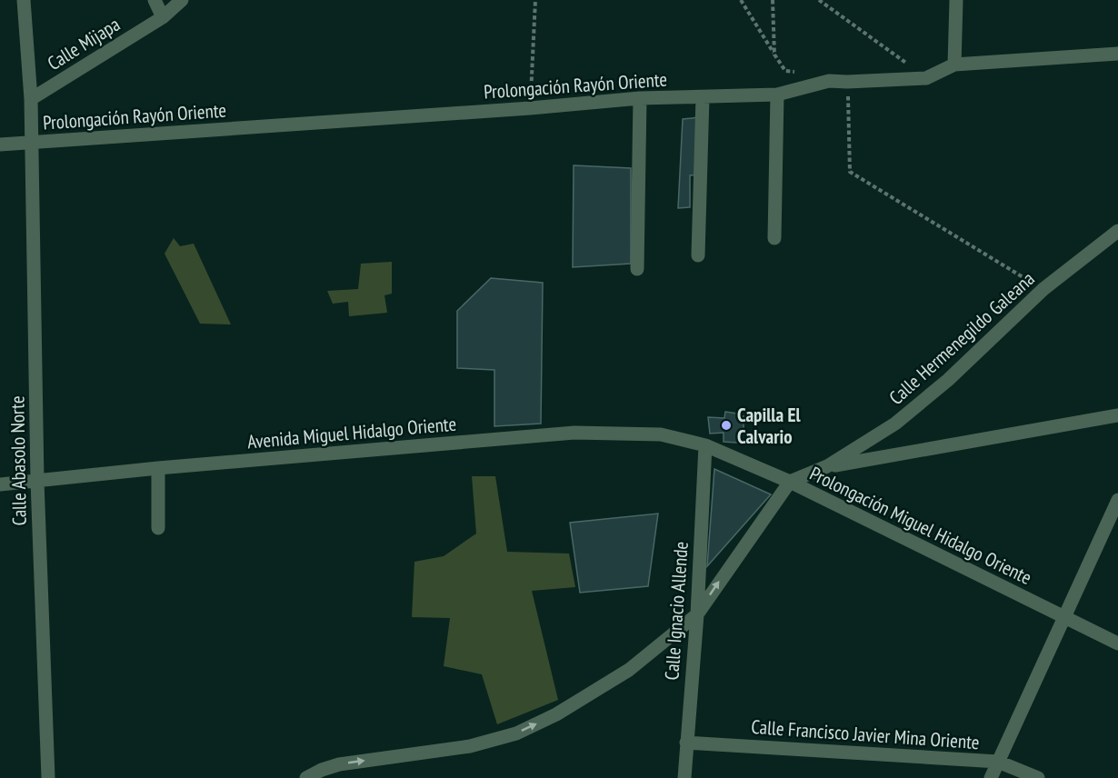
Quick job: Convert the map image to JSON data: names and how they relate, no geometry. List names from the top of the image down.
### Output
{
  "streets": {
    "street": [
      "Calle Mijapa",
      "Prolongación Rayón Oriente",
      "Calle Hermenegildo Galeana",
      "Avenida Miguel Hidalgo Oriente",
      "Calle Abasolo Norte",
      "Prolongación Miguel Hidalgo Oriente",
      "Calle Ignacio Allende",
      "Calle Francisco Javier Mina Oriente"
    ]
  },
  "crossings": [
    ["Calle Mijapa", "Calle Abasolo Norte"],
    ["Prolongación Rayón Oriente", "Calle Abasolo Norte"],
    ["Calle Hermenegildo Galeana", "Prolongación Miguel Hidalgo Oriente"],
    ["Avenida Miguel Hidalgo Oriente", "Calle Abasolo Norte"],
    ["Avenida Miguel Hidalgo Oriente", "Prolongación Miguel Hidalgo Oriente"],
    ["Avenida Miguel Hidalgo Oriente", "Calle Ignacio Allende"],
    ["Prolongación Miguel Hidalgo Oriente", "Calle Ignacio Allende"],
    ["Calle Ignacio Allende", "Calle Francisco Javier Mina Oriente"]
  ],
  "places": ["Capilla El Calvario"]
}
